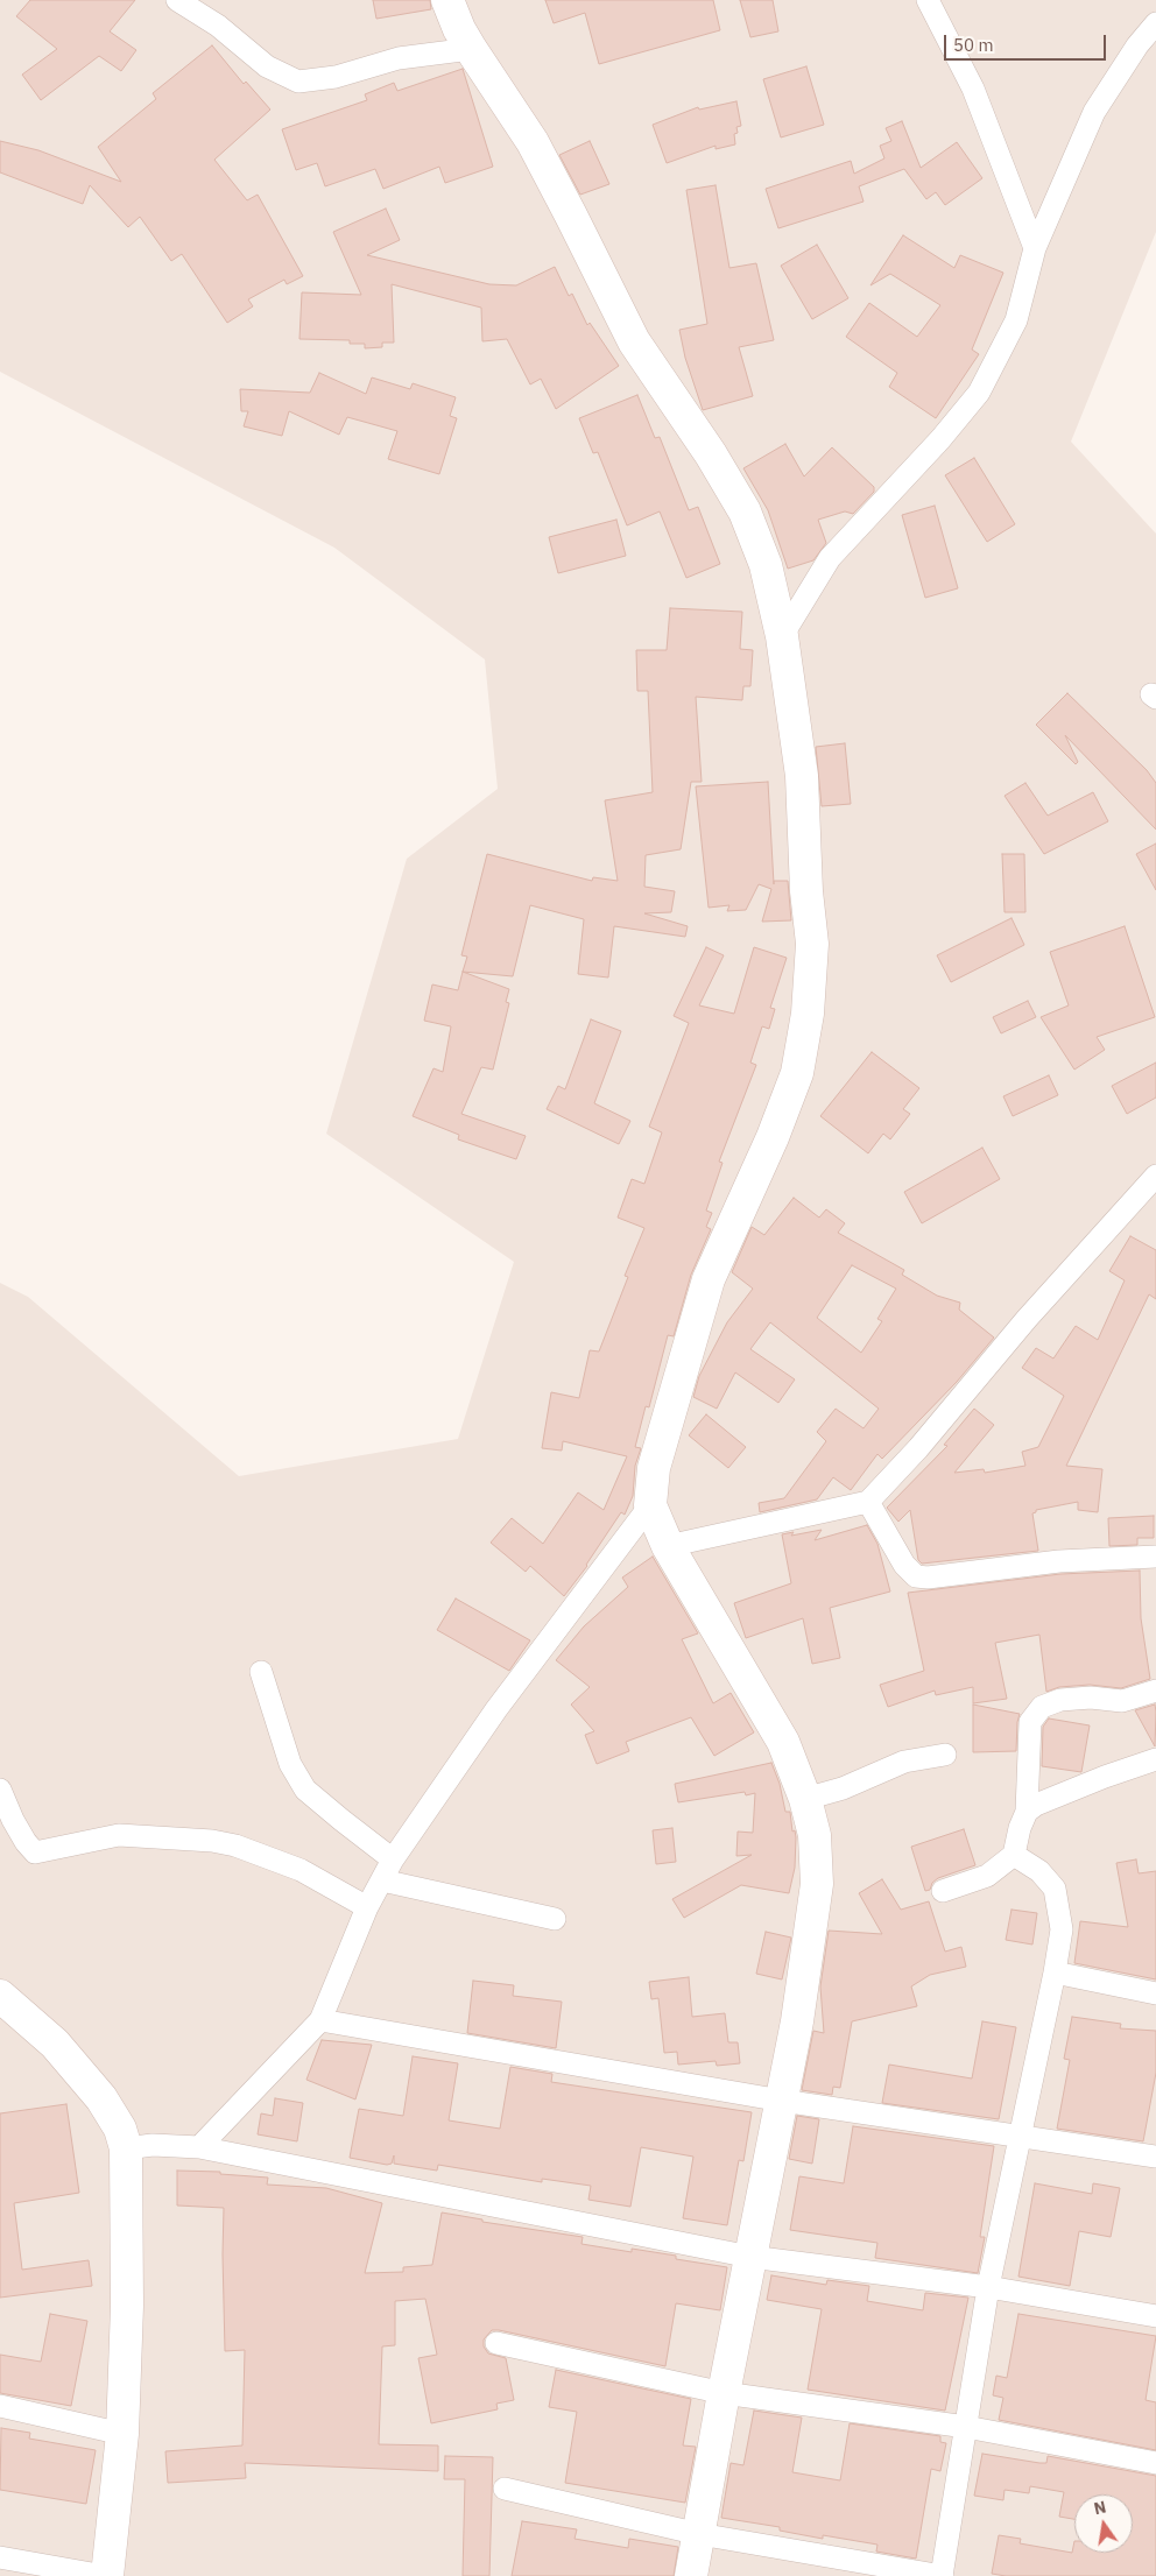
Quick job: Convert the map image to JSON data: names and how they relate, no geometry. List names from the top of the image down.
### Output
{
  "scale_bar": "50 m",
  "north": "top"
}
